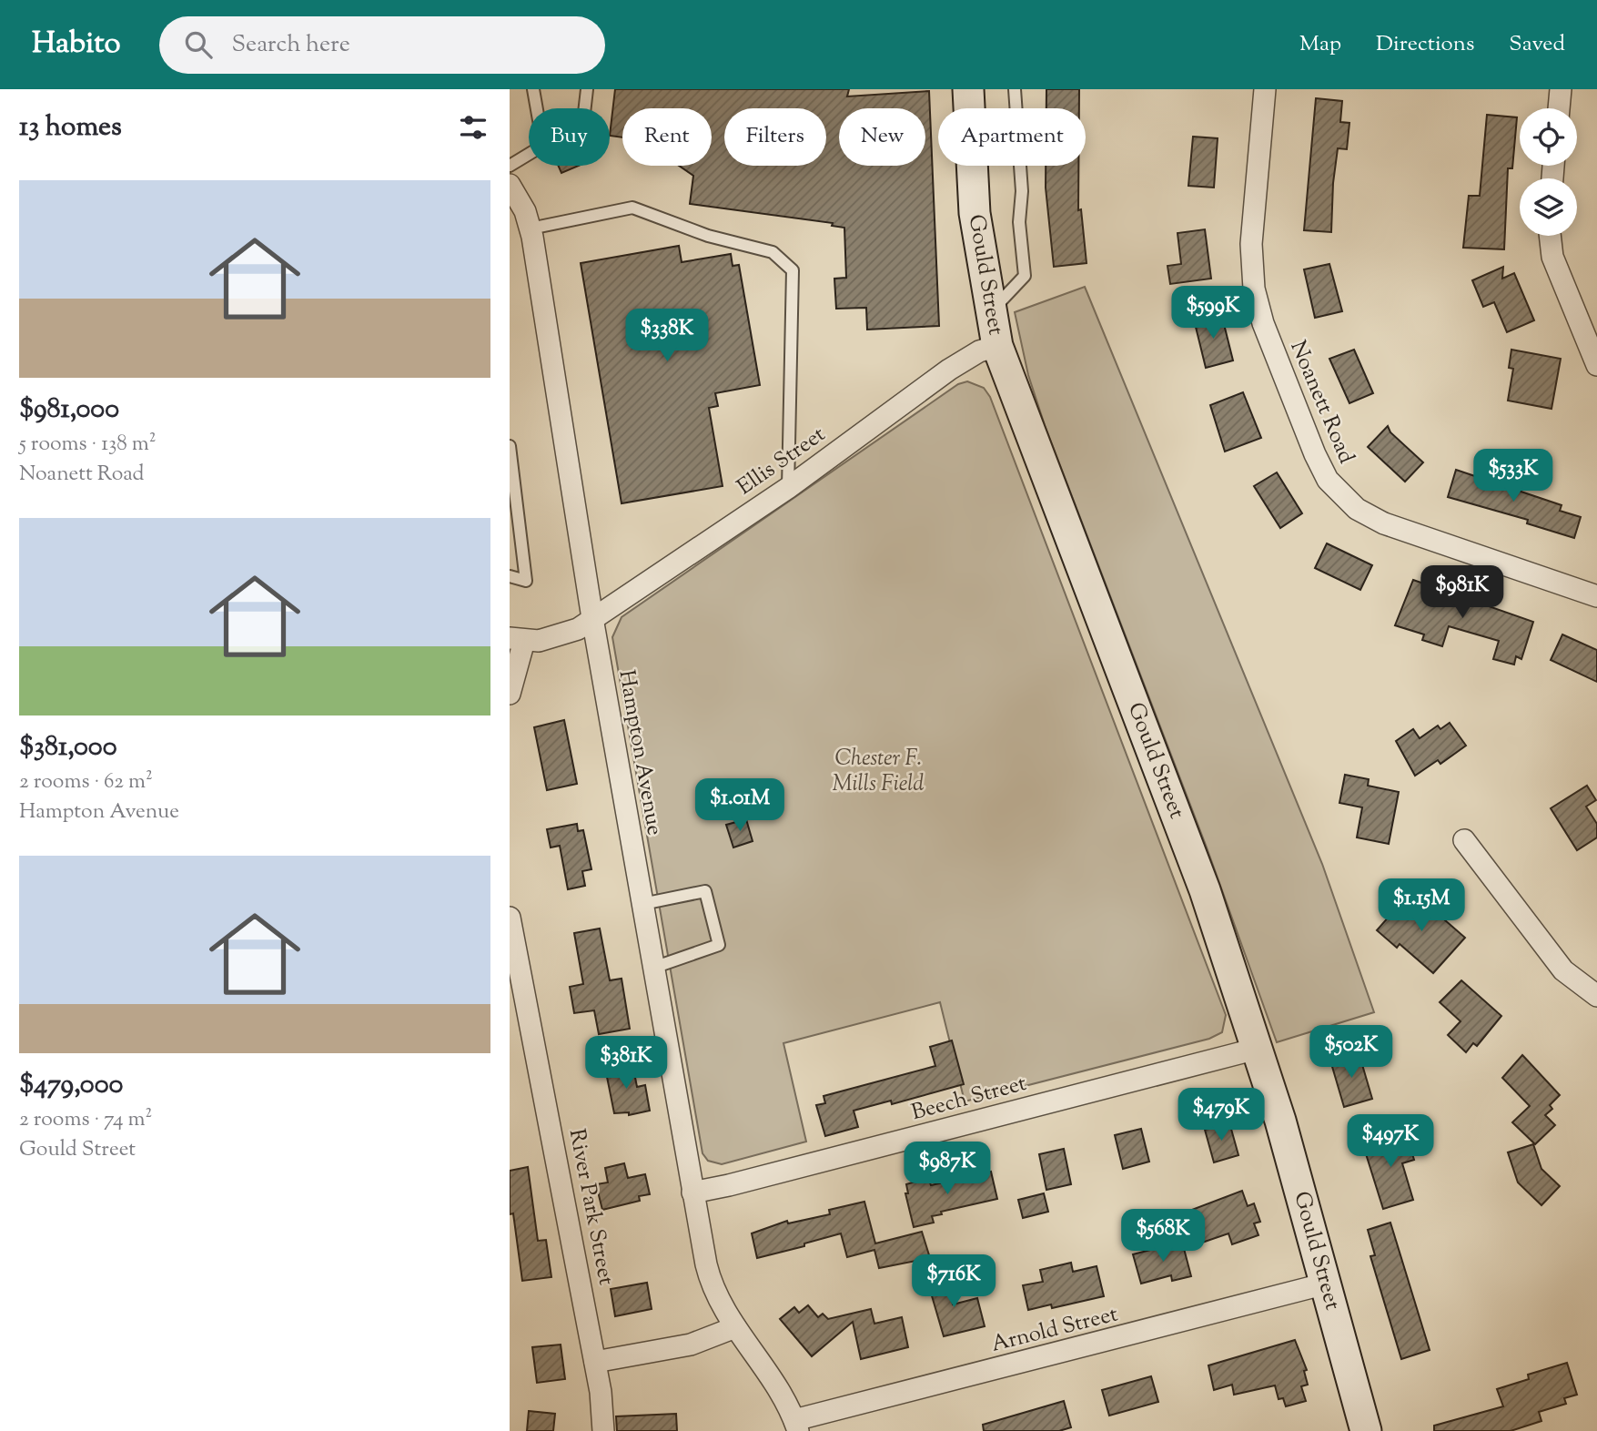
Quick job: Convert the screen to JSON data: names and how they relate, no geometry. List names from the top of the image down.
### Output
{
  "streets": {
    "main road": ["Gould Street"],
    "street": [
      "Noanett Road",
      "Ellis Street",
      "Hampton Avenue",
      "Beech Street",
      "River Park Street",
      "Arnold Street"
    ]
  },
  "crossings": [
    ["Gould Street", "Ellis Street"],
    ["Gould Street", "Beech Street"],
    ["Gould Street", "Arnold Street"],
    ["Ellis Street", "Hampton Avenue"],
    ["Hampton Avenue", "Beech Street"],
    ["Hampton Avenue", "Arnold Street"]
  ],
  "parks": ["Chester F. Mills Field"],
  "page": {
    "header": "Habito",
    "search": "Search here",
    "nav": ["Map", "Directions", "Saved"],
    "heading": "13 homes",
    "chip": [
      "Buy",
      "Rent",
      "Filters",
      "New",
      "Apartment"
    ],
    "list": [
      {
        "name": "$981,000",
        "note": "5 rooms · 138 m² · Noanett Road"
      },
      {
        "name": "$381,000",
        "note": "2 rooms · 62 m² · Hampton Avenue"
      },
      {
        "name": "$479,000",
        "note": "2 rooms · 74 m² · Gould Street"
      }
    ],
    "price": [
      "$599K",
      "$338K",
      "$533K",
      "$981K",
      "$1.01M",
      "$1.15M",
      "$502K",
      "$381K",
      "$479K",
      "$497K",
      "$987K",
      "$568K",
      "$716K"
    ]
  }
}
